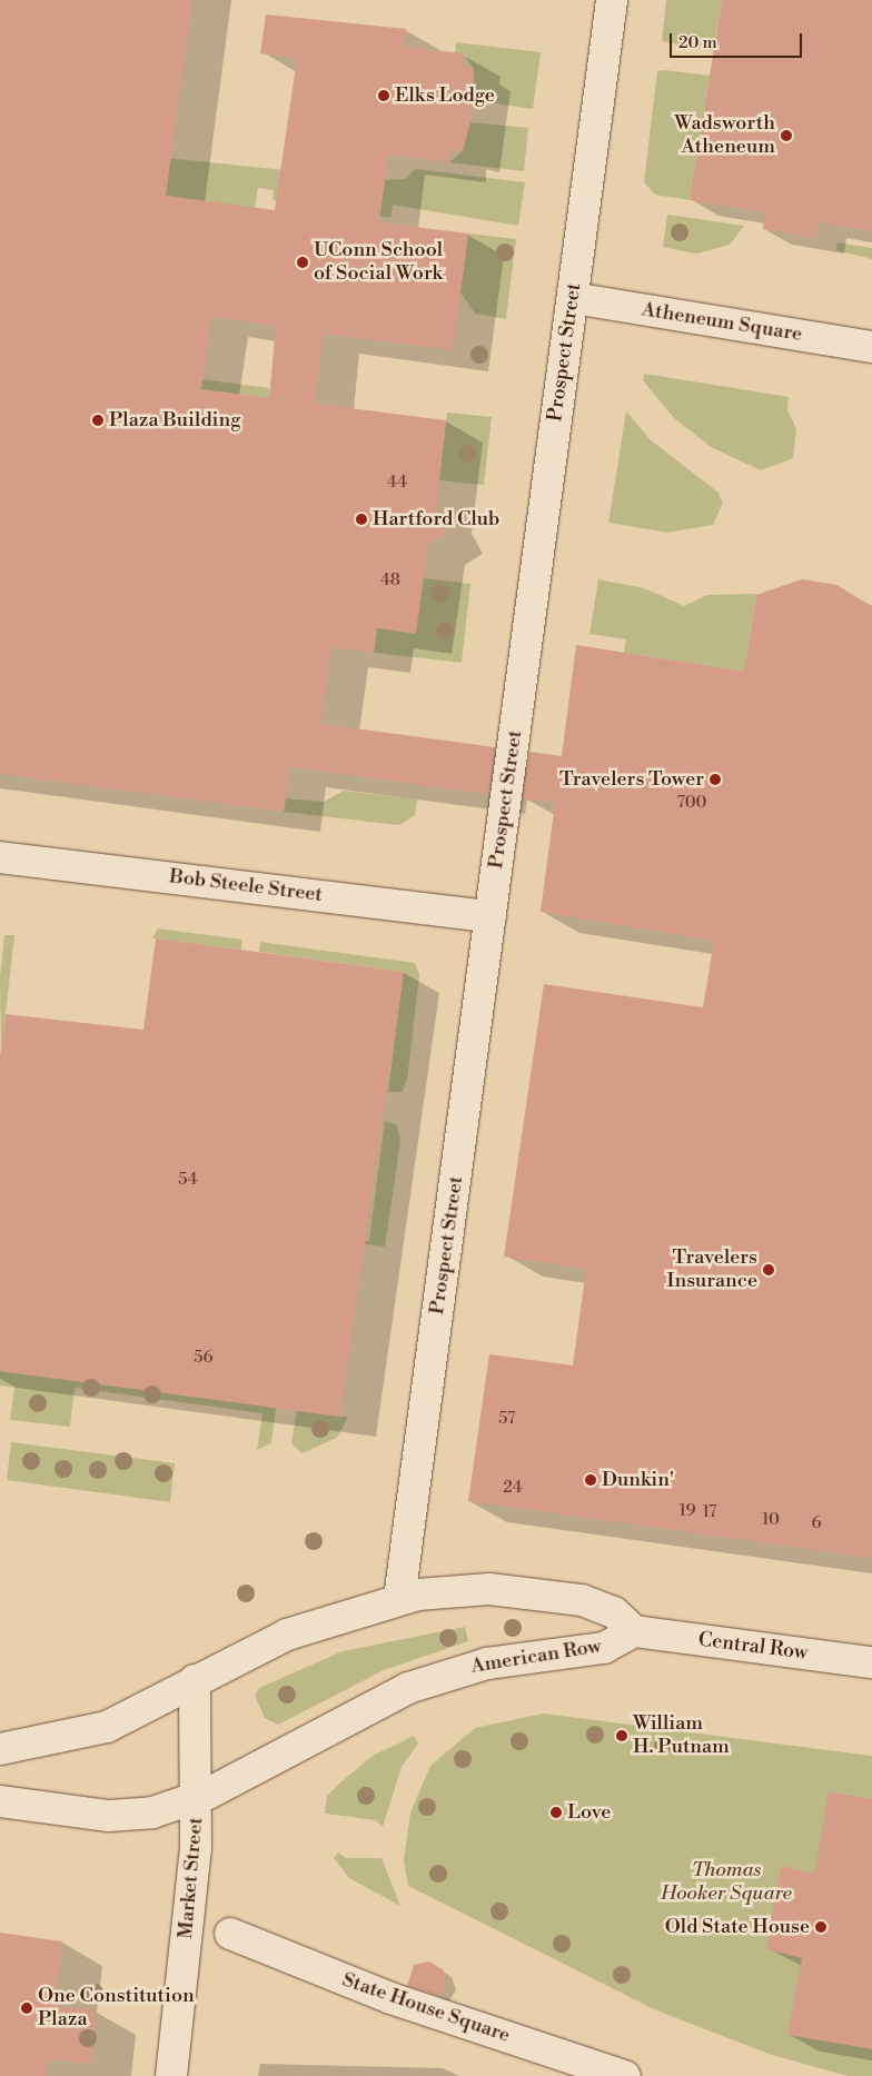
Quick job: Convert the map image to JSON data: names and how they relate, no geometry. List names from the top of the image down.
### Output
{
  "streets": {
    "street": [
      "Atheneum Square",
      "Prospect Street",
      "Bob Steele Street",
      "Central Row",
      "American Row",
      "Market Street",
      "State House Square"
    ]
  },
  "crossings": [
    ["Atheneum Square", "Prospect Street"],
    ["Prospect Street", "Bob Steele Street"],
    ["Prospect Street", "American Row"],
    ["Central Row", "American Row"],
    ["American Row", "Market Street"]
  ],
  "parks": ["Thomas Hooker Square"],
  "places": [
    "Elks Lodge",
    "Wadsworth Atheneum",
    "UConn School of Social Work",
    "Plaza Building",
    "Hartford Club",
    "Travelers Tower",
    "Travelers Insurance",
    "Dunkin'",
    "William H. Putnam",
    "Love",
    "Old State House",
    "One Constitution Plaza"
  ],
  "house_numbers": [
    "44",
    "48",
    "700",
    "54",
    "56",
    "57",
    "24",
    "19",
    "17",
    "10",
    "6"
  ],
  "scale_bar": "20 m"
}
